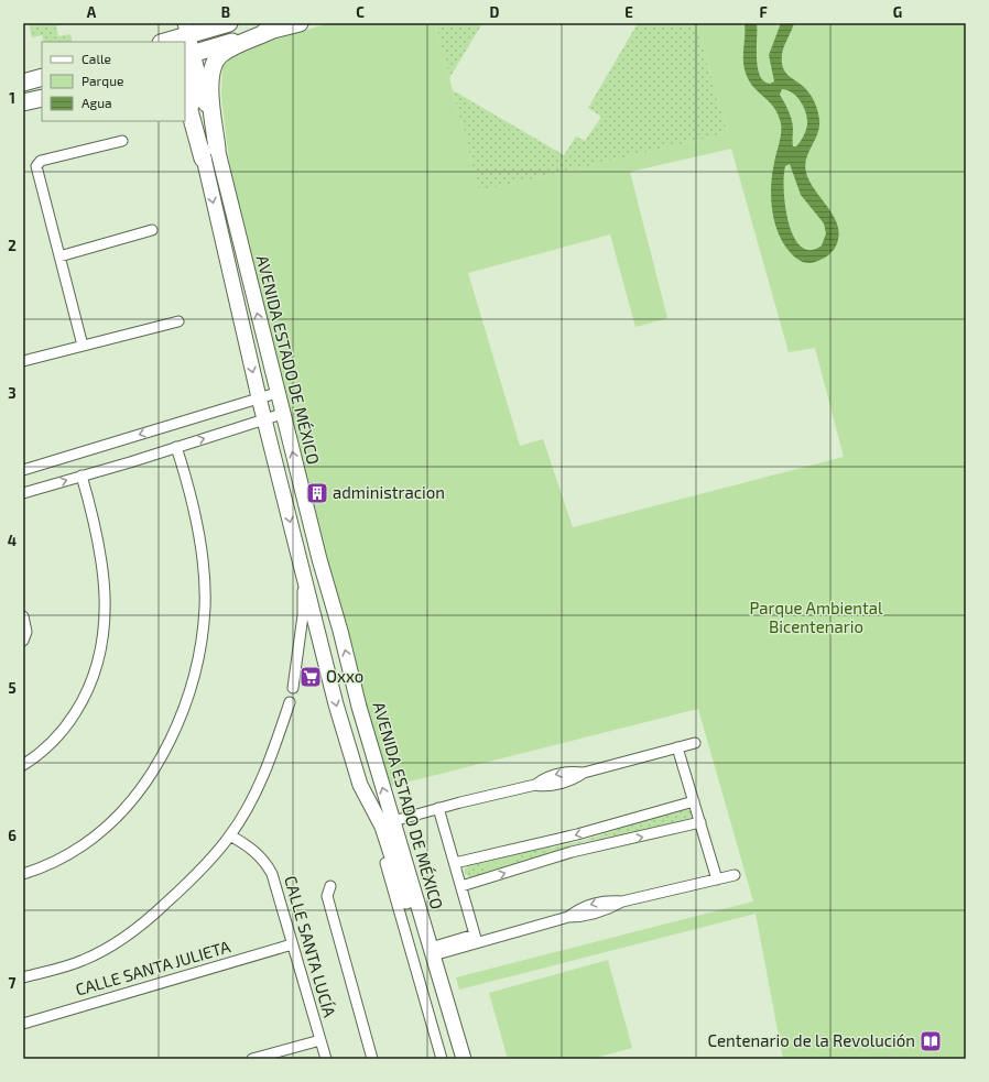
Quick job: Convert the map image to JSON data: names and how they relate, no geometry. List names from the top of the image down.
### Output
{
  "streets": {
    "main road": ["AVENIDA ESTADO DE MÉXICO"],
    "street": ["CALLE SANTA LUCÍA", "CALLE SANTA JULIETA"]
  },
  "crossings": [
    ["CALLE SANTA LUCÍA", "CALLE SANTA JULIETA"]
  ],
  "parks": ["Parque Ambiental Bicentenario"],
  "places": {
    "building": ["administracion"],
    "supermarket": ["Oxxo"],
    "library": ["Centenario de la Revolución"]
  },
  "legend": ["Calle", "Parque", "Agua"],
  "grid": {
    "columns": [
      "A",
      "B",
      "C",
      "D",
      "E",
      "F",
      "G"
    ],
    "rows": [
      "1",
      "2",
      "3",
      "4",
      "5",
      "6",
      "7"
    ]
  }
}
